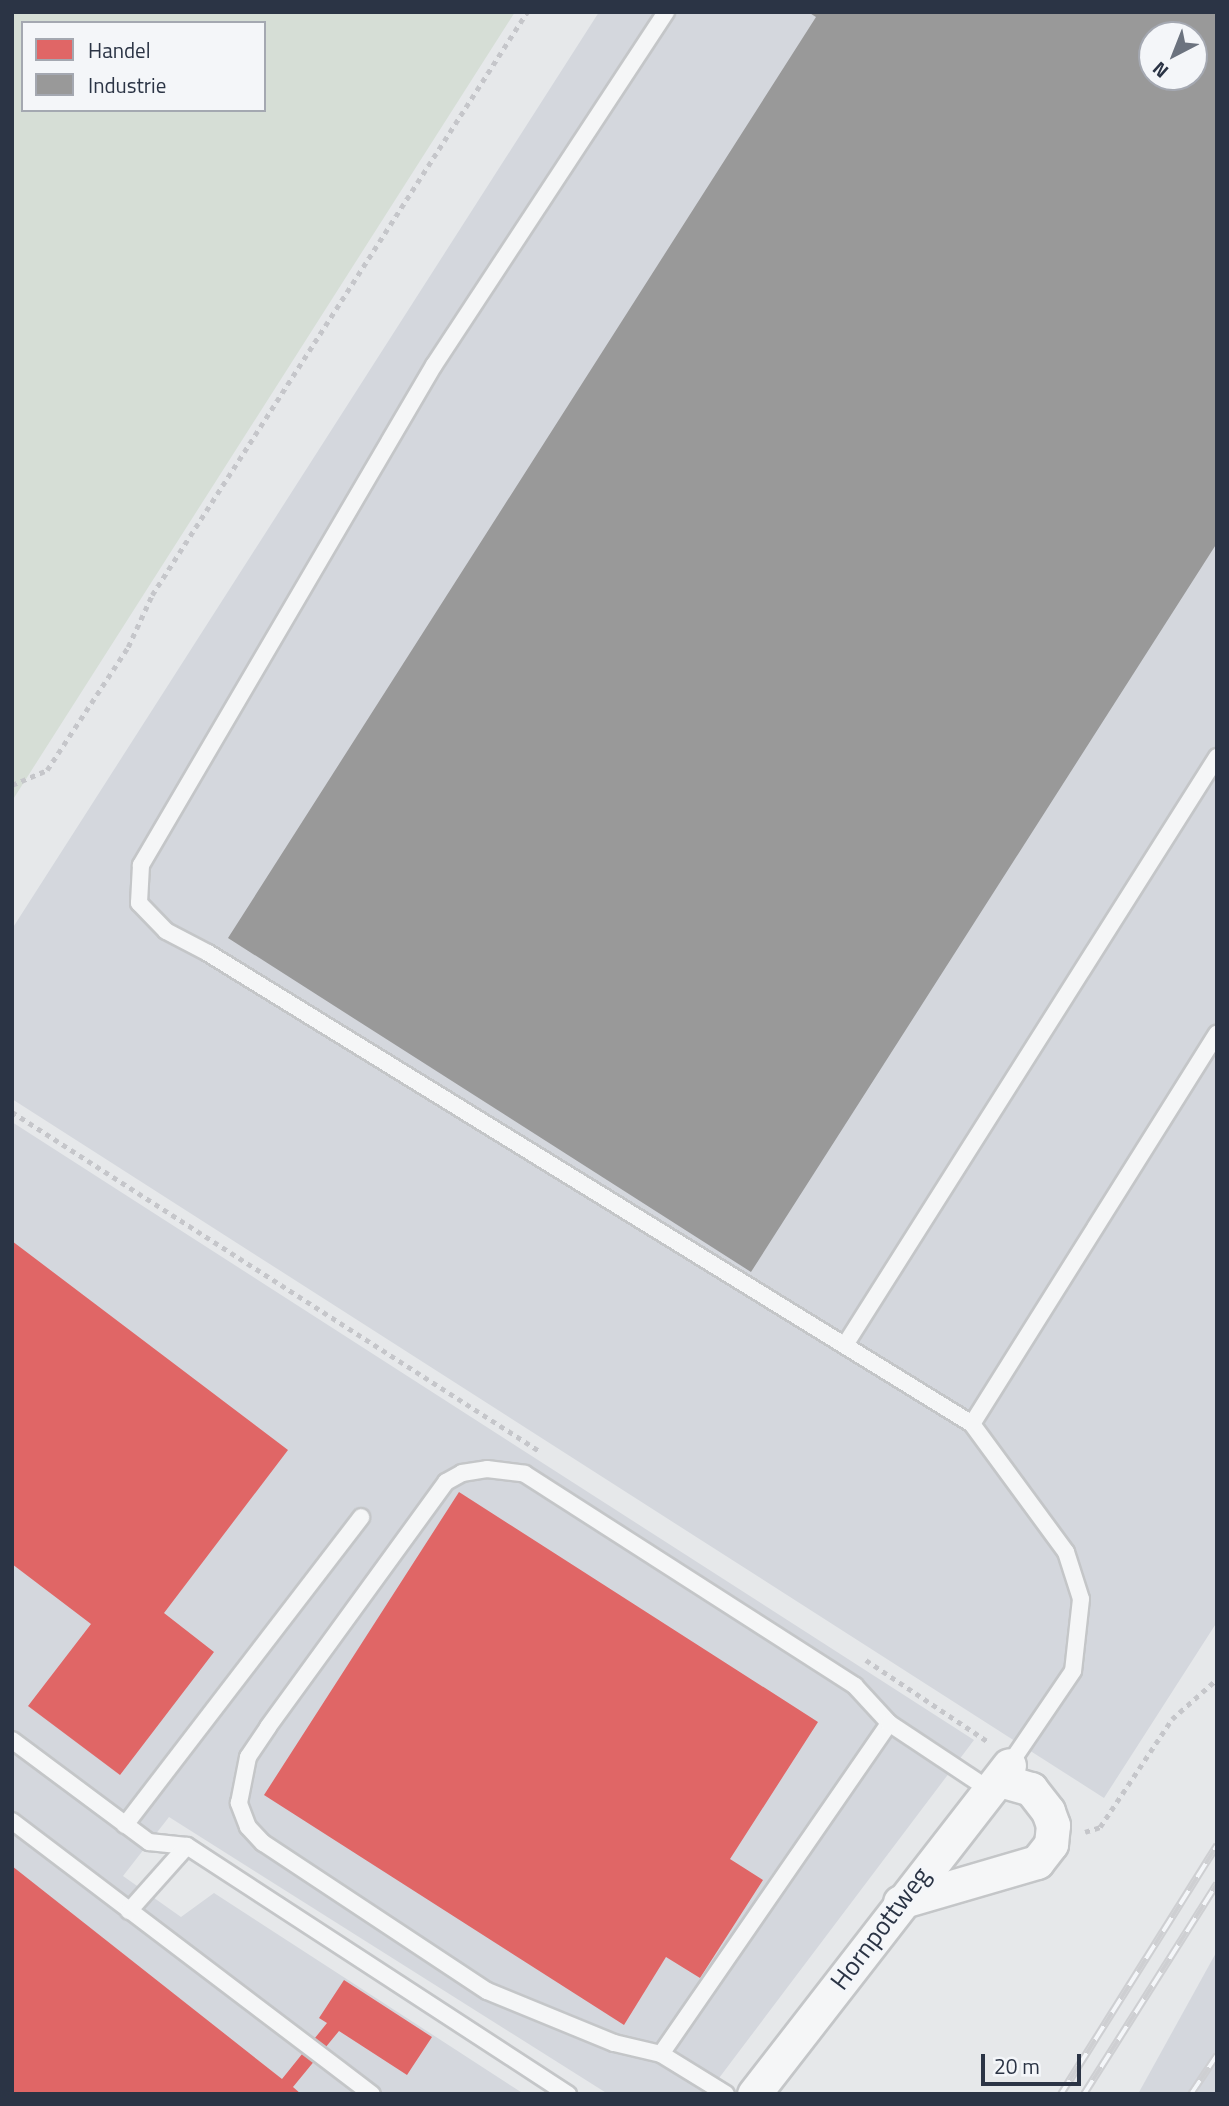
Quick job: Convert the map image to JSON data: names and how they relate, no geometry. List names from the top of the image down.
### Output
{
  "streets": {
    "street": ["Hornpottweg"]
  },
  "legend": ["Handel", "Industrie"],
  "scale_bar": "20 m",
  "north": "bottom left"
}
